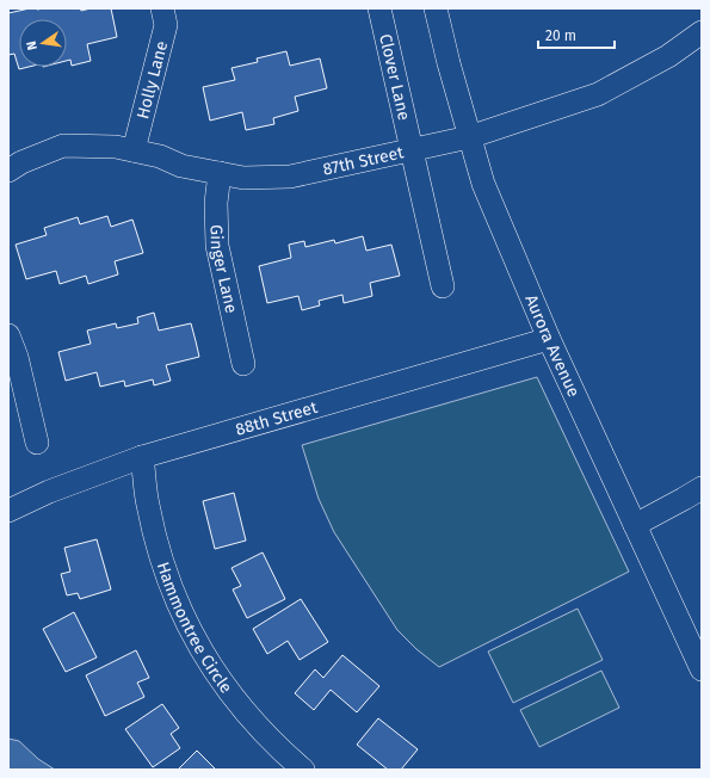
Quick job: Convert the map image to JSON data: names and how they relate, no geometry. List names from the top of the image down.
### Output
{
  "streets": {
    "street": [
      "Clover Lane",
      "Holly Lane",
      "87th Street",
      "Ginger Lane",
      "Aurora Avenue",
      "88th Street",
      "Hammontree Circle"
    ]
  },
  "crossings": [
    ["Clover Lane", "87th Street"],
    ["Holly Lane", "87th Street"],
    ["87th Street", "Ginger Lane"],
    ["87th Street", "Aurora Avenue"],
    ["Aurora Avenue", "88th Street"],
    ["88th Street", "Hammontree Circle"]
  ],
  "scale_bar": "20 m",
  "north": "left"
}
